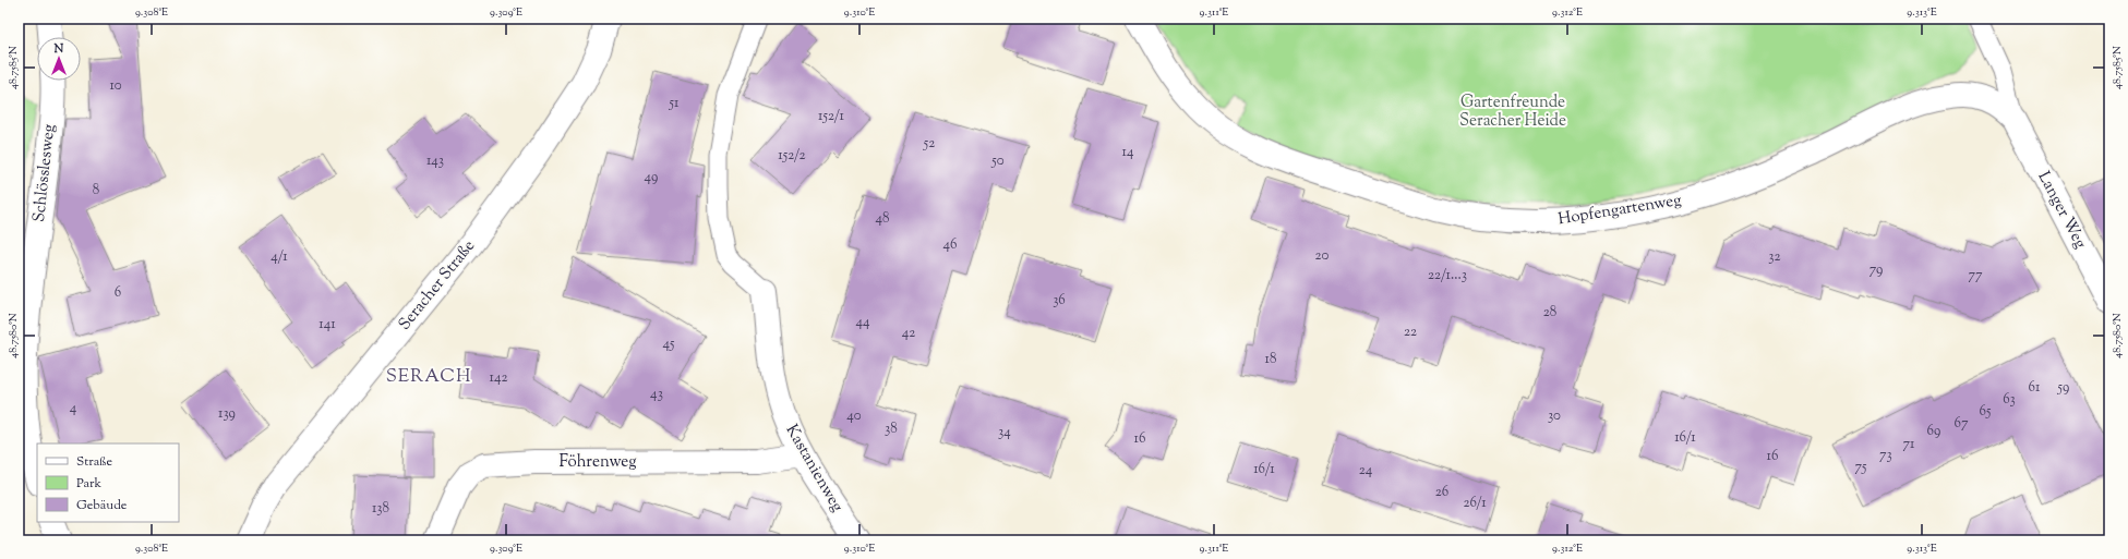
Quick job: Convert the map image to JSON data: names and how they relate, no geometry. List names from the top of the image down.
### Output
{
  "streets": {
    "street": [
      "Schlösslesweg",
      "Hopfengartenweg",
      "Langer Weg",
      "Seracher Straße",
      "Föhrenweg",
      "Kastanienweg"
    ]
  },
  "crossings": [
    ["Hopfengartenweg", "Langer Weg"],
    ["Föhrenweg", "Kastanienweg"]
  ],
  "districts": ["SERACH"],
  "parks": ["Gartenfreunde Seracher Heide"],
  "house_numbers": [
    "10",
    "51",
    "152/1",
    "52",
    "14",
    "152/2",
    "143",
    "50",
    "49",
    "8",
    "48",
    "46",
    "20",
    "4/1",
    "32",
    "79",
    "22/1...3",
    "77",
    "6",
    "36",
    "28",
    "44",
    "141",
    "22",
    "42",
    "45",
    "18",
    "142",
    "61",
    "59",
    "43",
    "63",
    "4",
    "65",
    "139",
    "40",
    "30",
    "67",
    "38",
    "69",
    "34",
    "16/1",
    "16",
    "71",
    "73",
    "16",
    "75",
    "16/1",
    "24",
    "26",
    "26/1",
    "138"
  ],
  "legend": ["Straße", "Park", "Gebäude"],
  "north": "top",
  "coordinates": [
    "9.308°E",
    "9.309°E",
    "9.310°E",
    "9.311°E",
    "9.312°E",
    "9.313°E",
    "48.7585°N",
    "48.7580°N"
  ]
}
